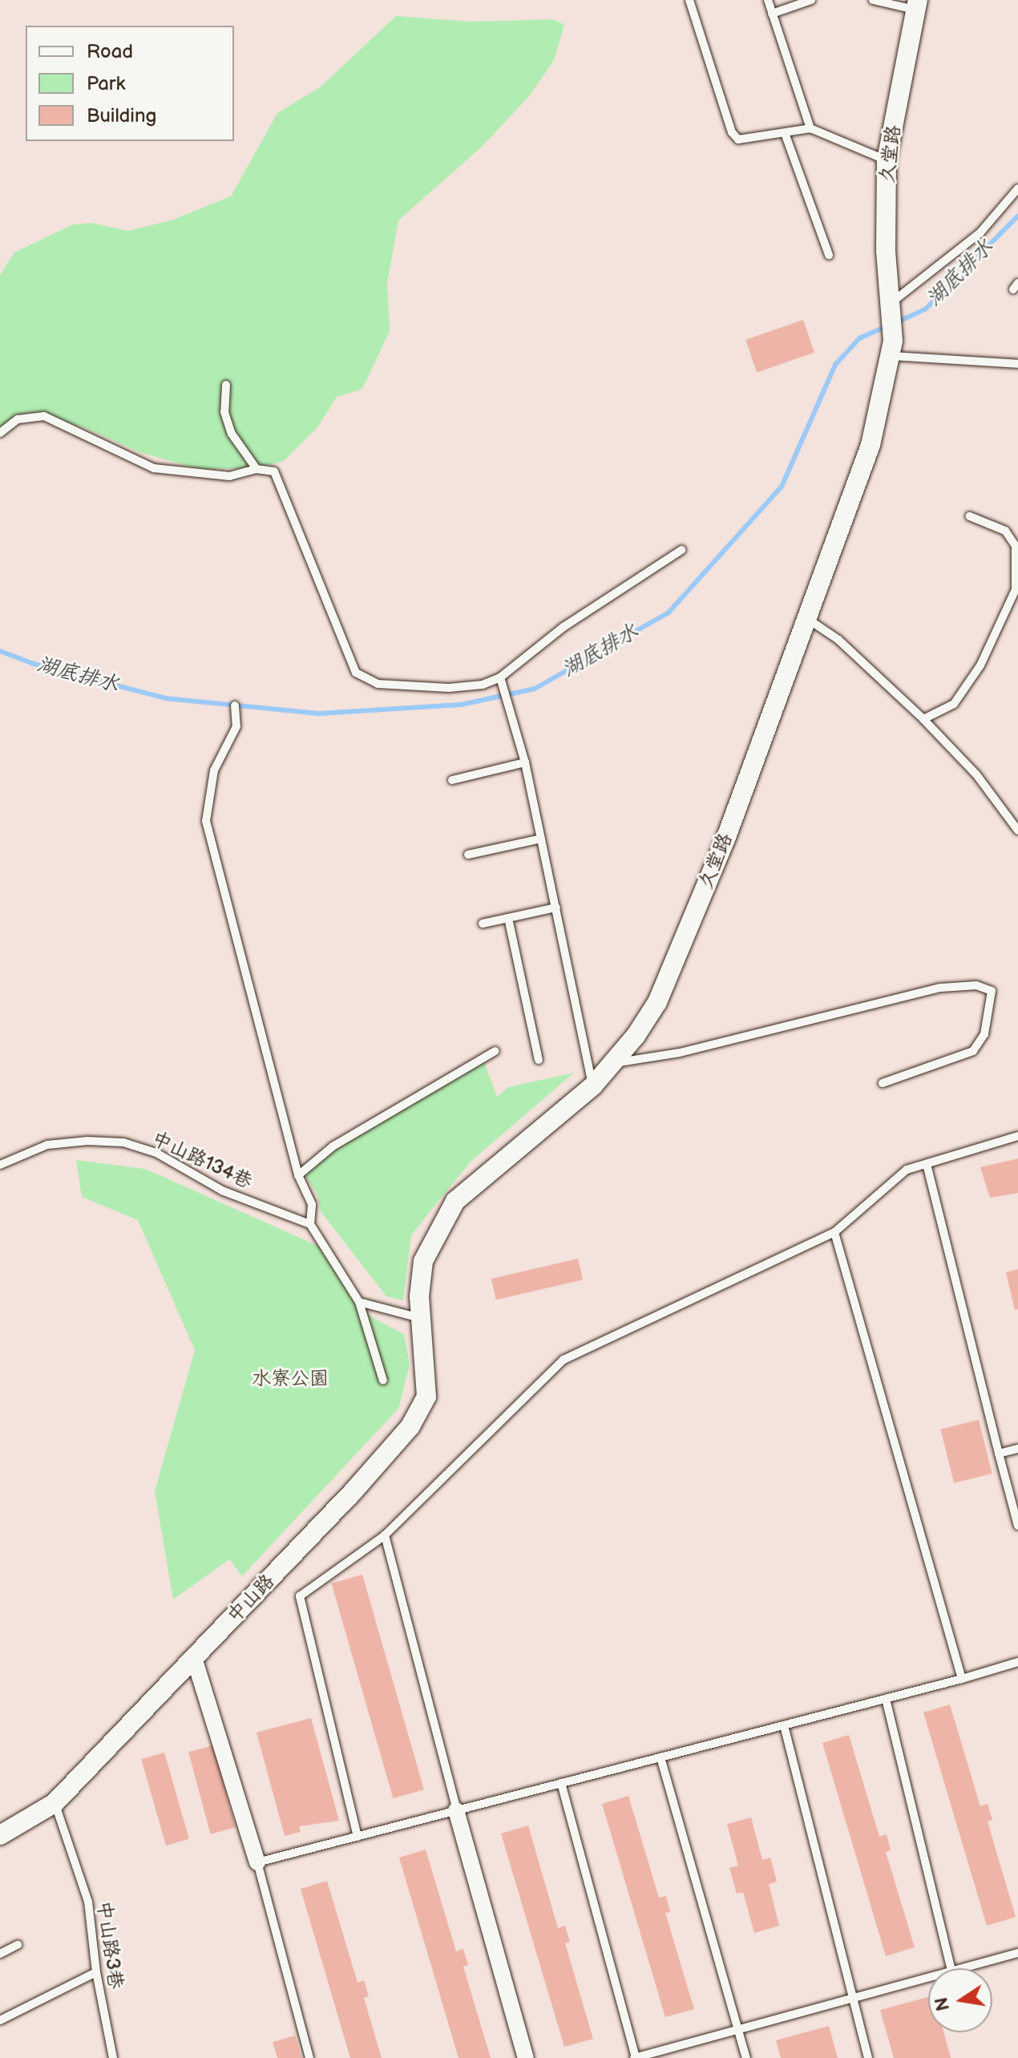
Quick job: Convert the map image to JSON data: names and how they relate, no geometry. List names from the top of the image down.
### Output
{
  "streets": {
    "street": ["久堂路", "中山路"],
    "lane": ["中山路134巷", "中山路3巷"]
  },
  "crossings": [
    ["久堂路", "中山路"],
    ["中山路", "中山路3巷"]
  ],
  "water": ["湖底排水"],
  "parks": ["水寮公園"],
  "legend": ["Road", "Park", "Building"],
  "north": "left"
}
